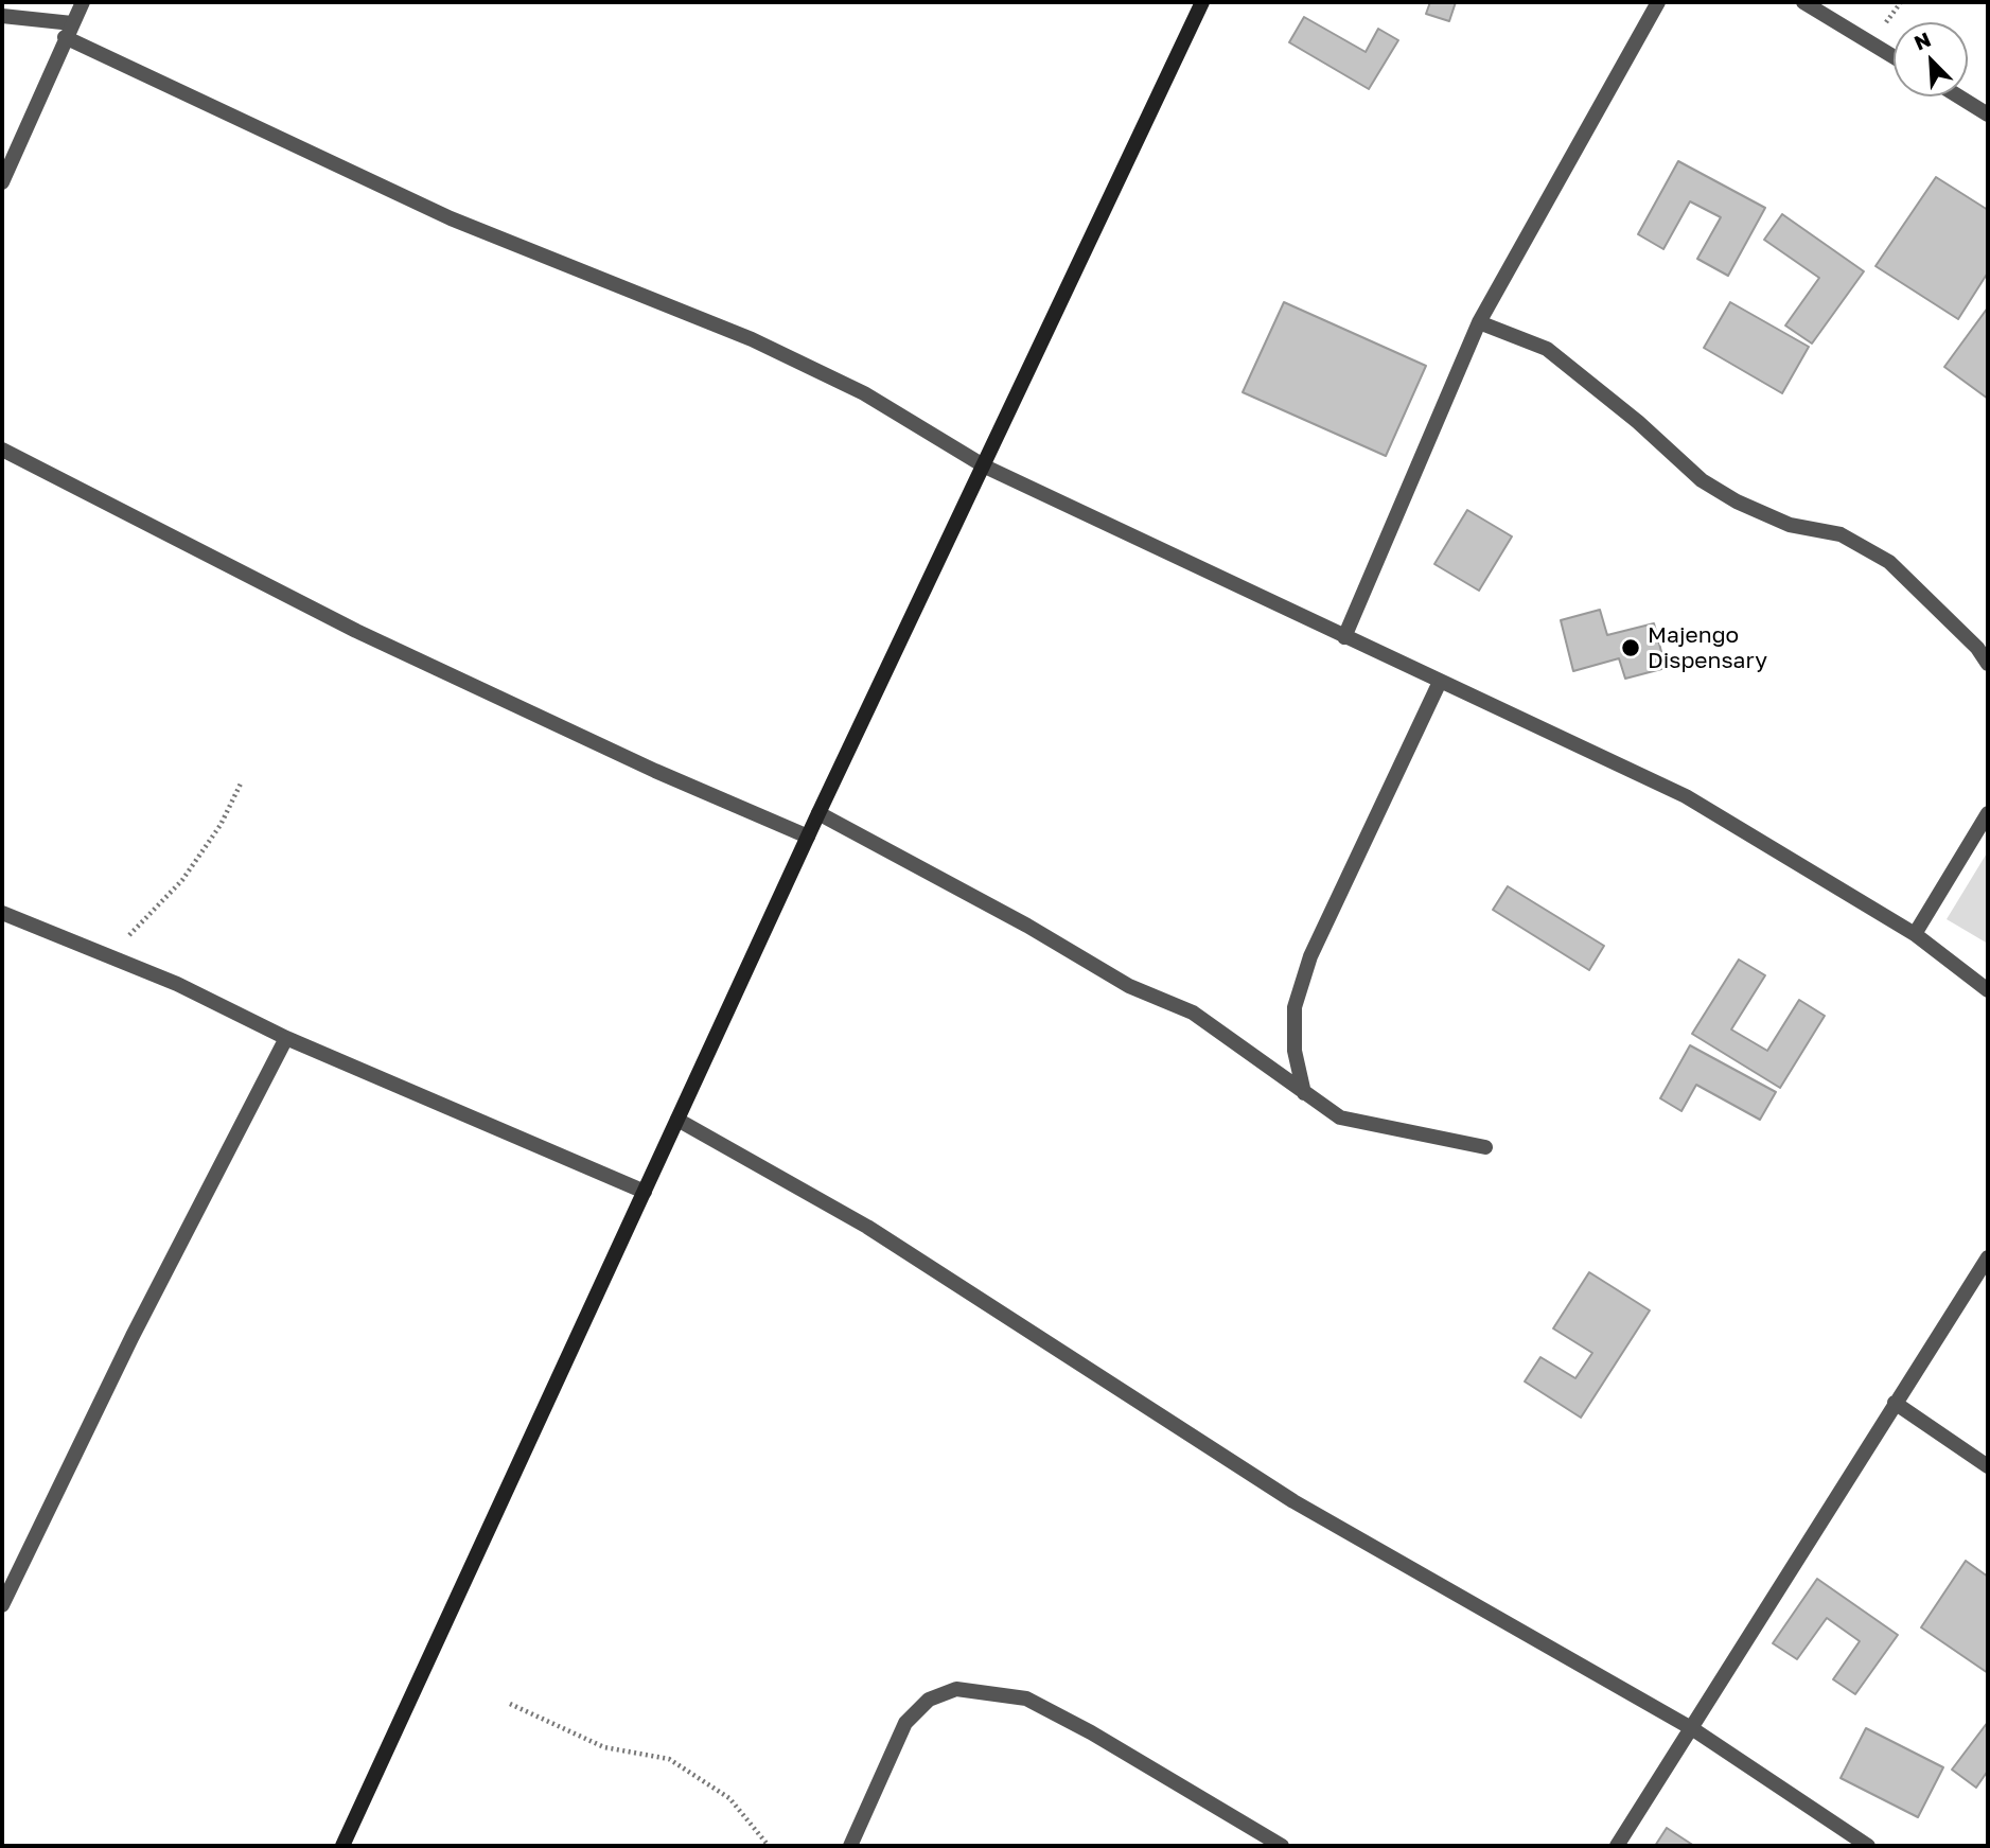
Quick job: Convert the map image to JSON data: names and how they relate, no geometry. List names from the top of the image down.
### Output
{
  "places": ["Majengo Dispensary"],
  "north": "top left"
}
